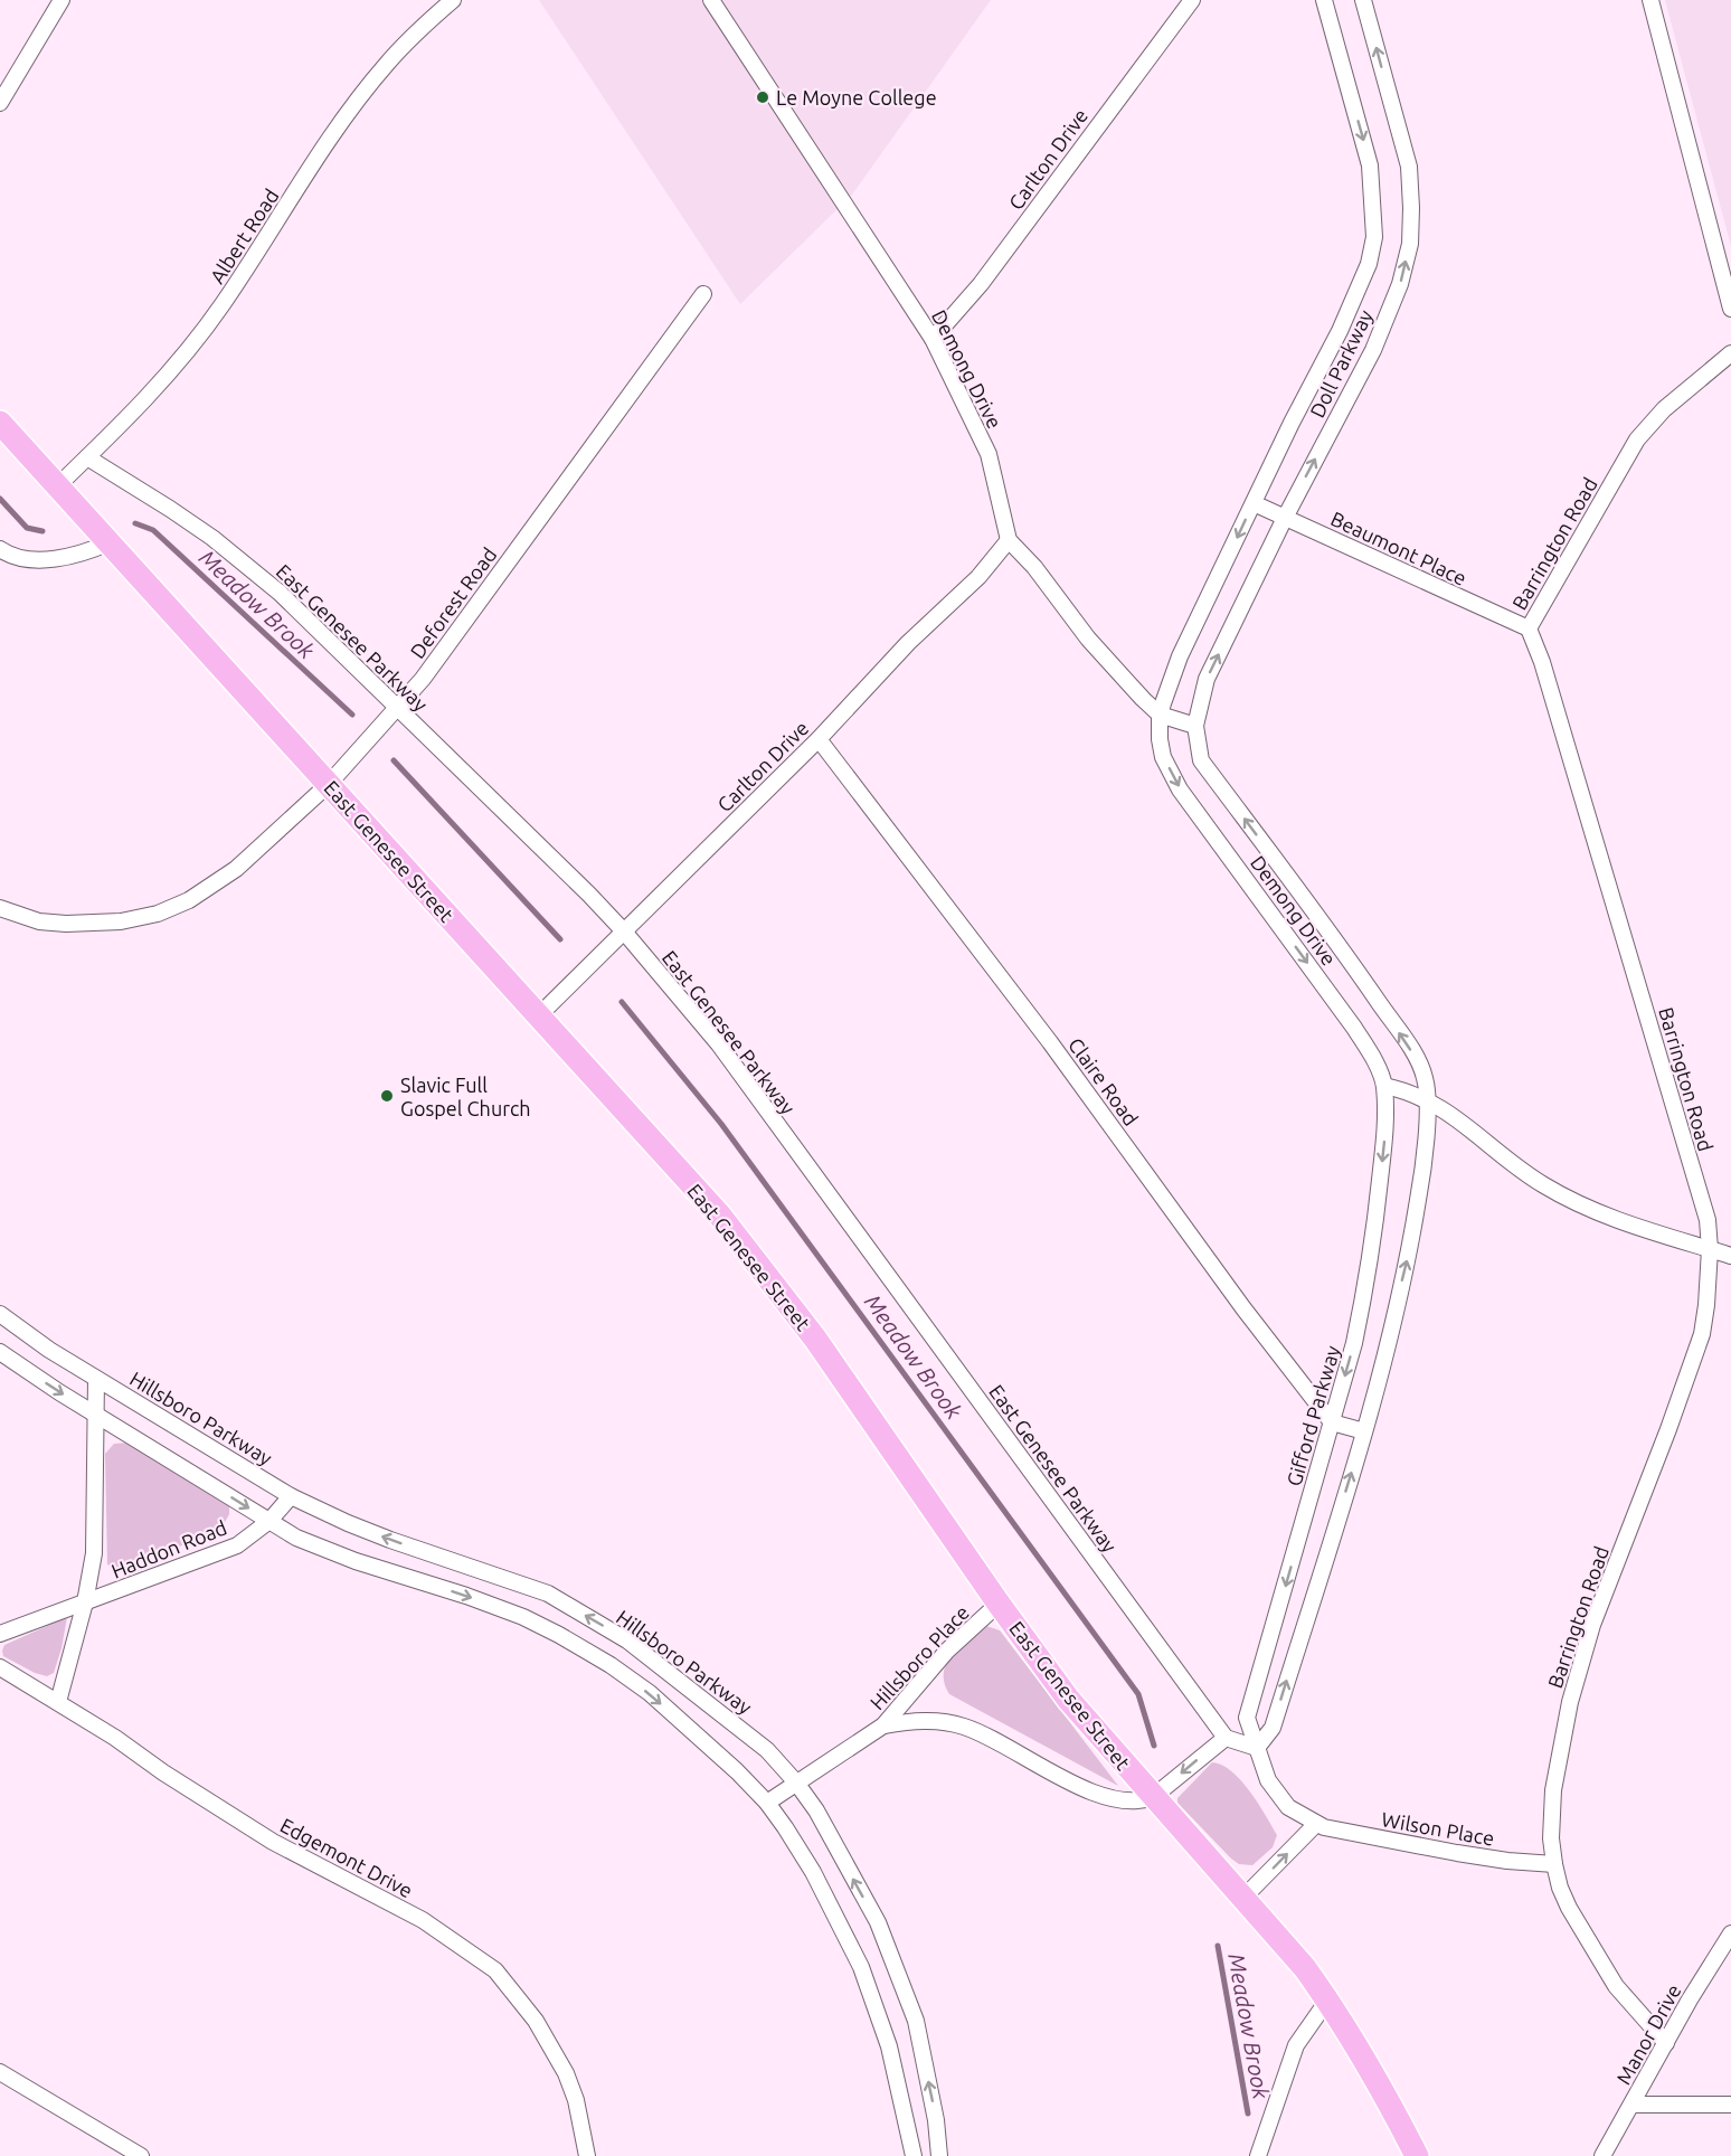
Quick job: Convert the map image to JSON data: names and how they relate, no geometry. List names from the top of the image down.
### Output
{
  "streets": {
    "main road": ["East Genesee Street"],
    "street": [
      "Carlton Drive",
      "Albert Road",
      "Doll Parkway",
      "Demong Drive",
      "Barrington Road",
      "Beaumont Place",
      "Deforest Road",
      "East Genesee Parkway",
      "Claire Road",
      "Gifford Parkway",
      "Hillsboro Parkway",
      "Haddon Road",
      "Hillsboro Place",
      "Wilson Place",
      "Edgemont Drive",
      "Manor Drive"
    ]
  },
  "crossings": [
    ["Carlton Drive", "Demong Drive"],
    ["Carlton Drive", "East Genesee Parkway"],
    ["Carlton Drive", "East Genesee Street"],
    ["Carlton Drive", "Claire Road"],
    ["Albert Road", "East Genesee Parkway"],
    ["Albert Road", "East Genesee Street"],
    ["Doll Parkway", "Demong Drive"],
    ["Doll Parkway", "Beaumont Place"],
    ["Demong Drive", "Gifford Parkway"],
    ["Barrington Road", "Beaumont Place"],
    ["Barrington Road", "Wilson Place"],
    ["Barrington Road", "Manor Drive"],
    ["Deforest Road", "East Genesee Parkway"],
    ["Deforest Road", "East Genesee Street"],
    ["East Genesee Street", "Hillsboro Place"],
    ["Claire Road", "Gifford Parkway"],
    ["Gifford Parkway", "Wilson Place"],
    ["Hillsboro Parkway", "Haddon Road"],
    ["Hillsboro Parkway", "Hillsboro Place"],
    ["Haddon Road", "Edgemont Drive"]
  ],
  "water": ["Meadow Brook"],
  "places": ["Le Moyne College", "Slavic Full Gospel Church"]
}
